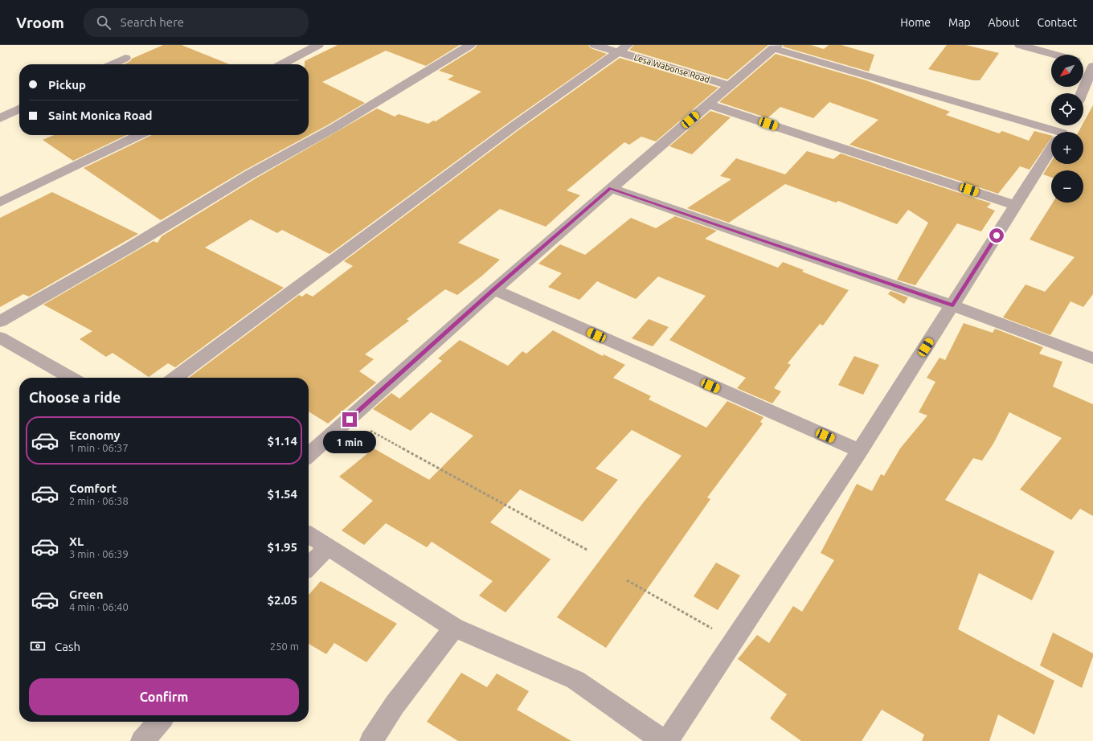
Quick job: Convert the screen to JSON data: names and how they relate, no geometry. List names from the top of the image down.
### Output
{
  "streets": {
    "street": ["Lesa Wabonse Road"]
  },
  "north": "bottom left",
  "page": {
    "header": "Vroom",
    "search": "Search here",
    "nav": [
      "Home",
      "Map",
      "About",
      "Contact"
    ],
    "map_buttons": ["+", "−"],
    "banner": ["Pickup", "Saint Monica Road"],
    "heading": "Choose a ride",
    "list": [
      {
        "name": "Economy",
        "note": "1 min · 06:37",
        "value": "$1.14"
      },
      {
        "name": "Comfort",
        "note": "2 min · 06:38",
        "value": "$1.54"
      },
      {
        "name": "XL",
        "note": "3 min · 06:39",
        "value": "$1.95"
      },
      {
        "name": "Green",
        "note": "4 min · 06:40",
        "value": "$2.05"
      }
    ],
    "bubble": "1 min",
    "pay": ["Cash", "250 m"],
    "buttons": "Confirm"
  }
}
